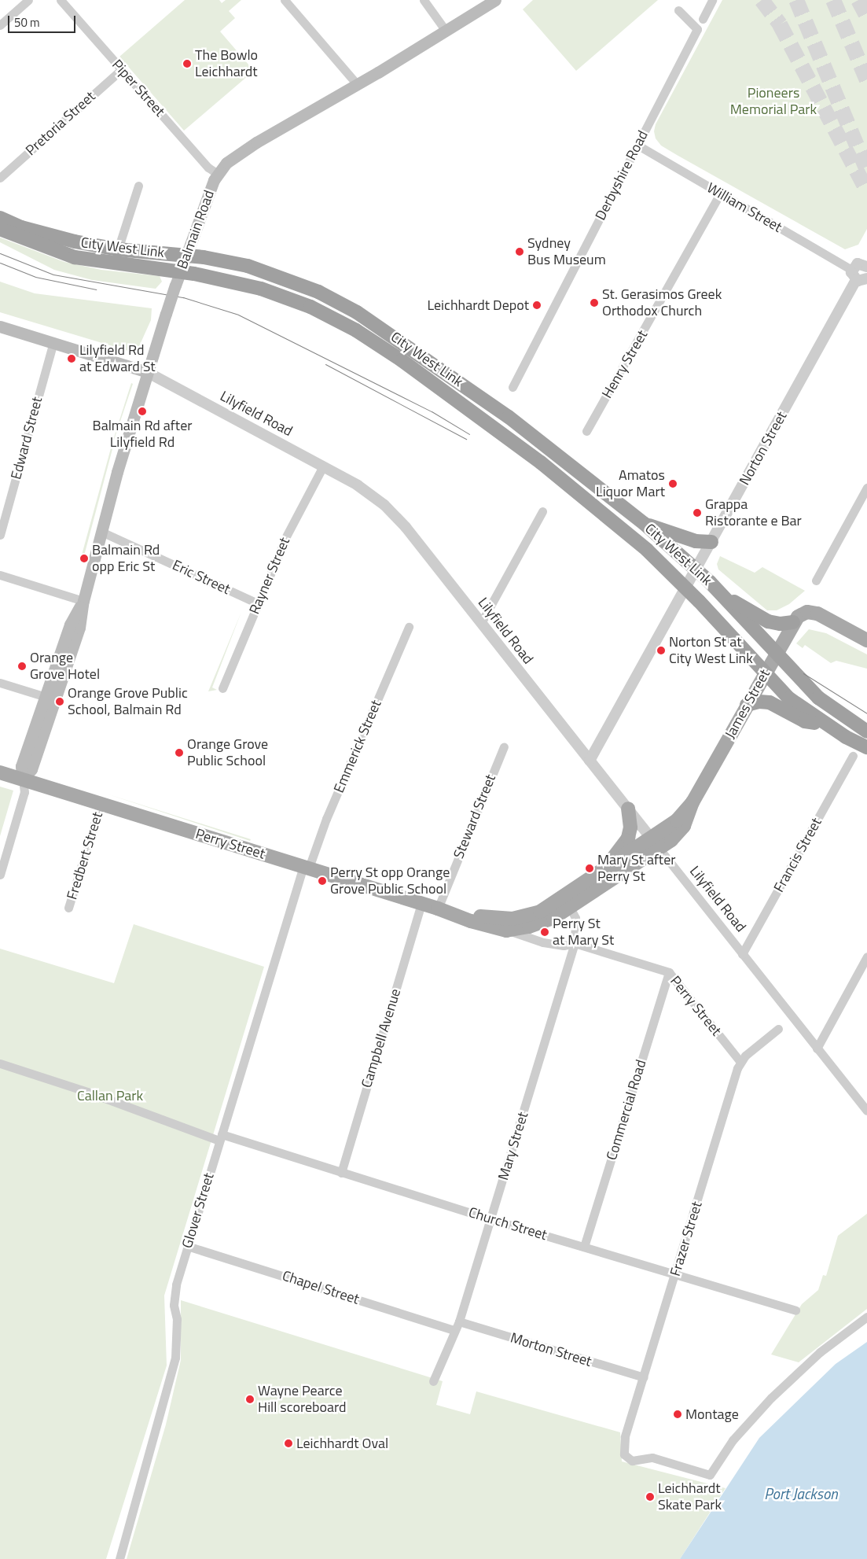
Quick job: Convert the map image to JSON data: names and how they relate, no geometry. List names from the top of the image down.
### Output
{
  "streets": {
    "highway": ["City West Link"],
    "main road": [
      "Balmain Road",
      "Lilyfield Road",
      "James Street",
      "Perry Street"
    ],
    "street": [
      "Piper Street",
      "Pretoria Street",
      "Derbyshire Road",
      "William Street",
      "Henry Street",
      "Edward Street",
      "Norton Street",
      "Rayner Street",
      "Eric Street",
      "Emmerick Street",
      "Steward Street",
      "Francis Street",
      "Fredbert Street",
      "Campbell Avenue",
      "Commercial Road",
      "Mary Street",
      "Glover Street",
      "Church Street",
      "Frazer Street",
      "Chapel Street",
      "Morton Street"
    ]
  },
  "crossings": [
    ["Piper Street", "Pretoria Street"],
    ["Piper Street", "Balmain Road"],
    ["Derbyshire Road", "William Street"],
    ["William Street", "Henry Street"],
    ["Balmain Road", "City West Link"],
    ["Balmain Road", "Lilyfield Road"],
    ["Balmain Road", "Eric Street"],
    ["Balmain Road", "Perry Street"],
    ["City West Link", "Norton Street"],
    ["City West Link", "James Street"],
    ["Lilyfield Road", "Edward Street"],
    ["Lilyfield Road", "Norton Street"],
    ["Lilyfield Road", "Rayner Street"],
    ["Lilyfield Road", "James Street"],
    ["Lilyfield Road", "Francis Street"],
    ["Rayner Street", "Eric Street"],
    ["Emmerick Street", "Perry Street"],
    ["Emmerick Street", "Glover Street"],
    ["Steward Street", "Perry Street"],
    ["Perry Street", "Fredbert Street"],
    ["Perry Street", "Campbell Avenue"],
    ["Perry Street", "Commercial Road"],
    ["Perry Street", "Mary Street"],
    ["Perry Street", "Glover Street"],
    ["Perry Street", "Frazer Street"],
    ["Campbell Avenue", "Church Street"],
    ["Commercial Road", "Church Street"],
    ["Mary Street", "Church Street"],
    ["Mary Street", "Chapel Street"],
    ["Mary Street", "Morton Street"],
    ["Glover Street", "Church Street"],
    ["Glover Street", "Chapel Street"],
    ["Church Street", "Frazer Street"],
    ["Frazer Street", "Morton Street"]
  ],
  "water": ["Port Jackson"],
  "parks": ["Pioneers Memorial Park", "Callan Park"],
  "places": [
    "The Bowlo Leichhardt",
    "Sydney Bus Museum",
    "St. Gerasimos Greek Orthodox Church",
    "Leichhardt Depot",
    "Lilyfield Rd at Edward St",
    "Balmain Rd after Lilyfield Rd",
    "Amatos Liquor Mart",
    "Grappa Ristorante e Bar",
    "Balmain Rd opp Eric St",
    "Norton St at City West Link",
    "Orange Grove Hotel",
    "Orange Grove Public School, Balmain Rd",
    "Orange Grove Public School",
    "Mary St after Perry St",
    "Perry St opp Orange Grove Public School",
    "Perry St at Mary St",
    "Wayne Pearce Hill scoreboard",
    "Montage",
    "Leichhardt Oval",
    "Leichhardt Skate Park"
  ],
  "scale_bar": "50 m"
}
